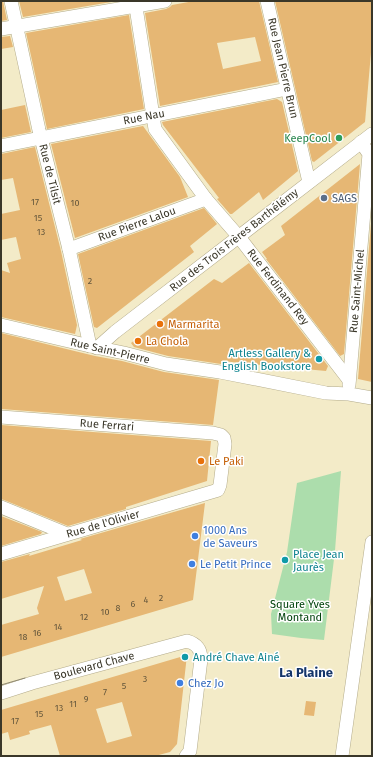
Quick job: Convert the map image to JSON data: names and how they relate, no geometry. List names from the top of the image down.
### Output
{
  "streets": {
    "street": [
      "Rue Jean Pierre Brun",
      "Rue Nau",
      "Rue de Tilsit",
      "Rue Pierre Lalou",
      "Rue des Trois Frères Barthélémy",
      "Rue Ferdinand Rey",
      "Rue Saint-Michel",
      "Rue Saint-Pierre",
      "Rue Ferrari",
      "Rue de l'Olivier",
      "Boulevard Chave"
    ]
  },
  "crossings": [
    ["Rue Jean Pierre Brun", "Rue Nau"],
    ["Rue Jean Pierre Brun", "Rue des Trois Frères Barthélémy"],
    ["Rue Nau", "Rue de Tilsit"],
    ["Rue Nau", "Rue Ferdinand Rey"],
    ["Rue de Tilsit", "Rue Pierre Lalou"],
    ["Rue de Tilsit", "Rue des Trois Frères Barthélémy"],
    ["Rue de Tilsit", "Rue Saint-Pierre"],
    ["Rue Pierre Lalou", "Rue Ferdinand Rey"],
    ["Rue des Trois Frères Barthélémy", "Rue Ferdinand Rey"],
    ["Rue des Trois Frères Barthélémy", "Rue Saint-Michel"],
    ["Rue des Trois Frères Barthélémy", "Rue Saint-Pierre"],
    ["Rue Ferdinand Rey", "Rue Saint-Michel"],
    ["Rue Saint-Michel", "Rue Saint-Pierre"],
    ["Rue Ferrari", "Rue de l'Olivier"]
  ],
  "districts": ["La Plaine"],
  "parks": ["Square Yves Montand"],
  "places": [
    "KeepCool",
    "SAGS",
    "Marmarita",
    "La Chola",
    "Artless Gallery & English Bookstore",
    "Le Paki",
    "1000 Ans de Saveurs",
    "Place Jean Jaurès",
    "Le Petit Prince",
    "André Chave Ainé",
    "Chez Jo"
  ],
  "house_numbers": [
    "17",
    "10",
    "15",
    "13",
    "2",
    "2",
    "4",
    "6",
    "8",
    "10",
    "12",
    "14",
    "16",
    "18",
    "3",
    "5",
    "7",
    "9",
    "11",
    "13",
    "15",
    "17"
  ]
}
